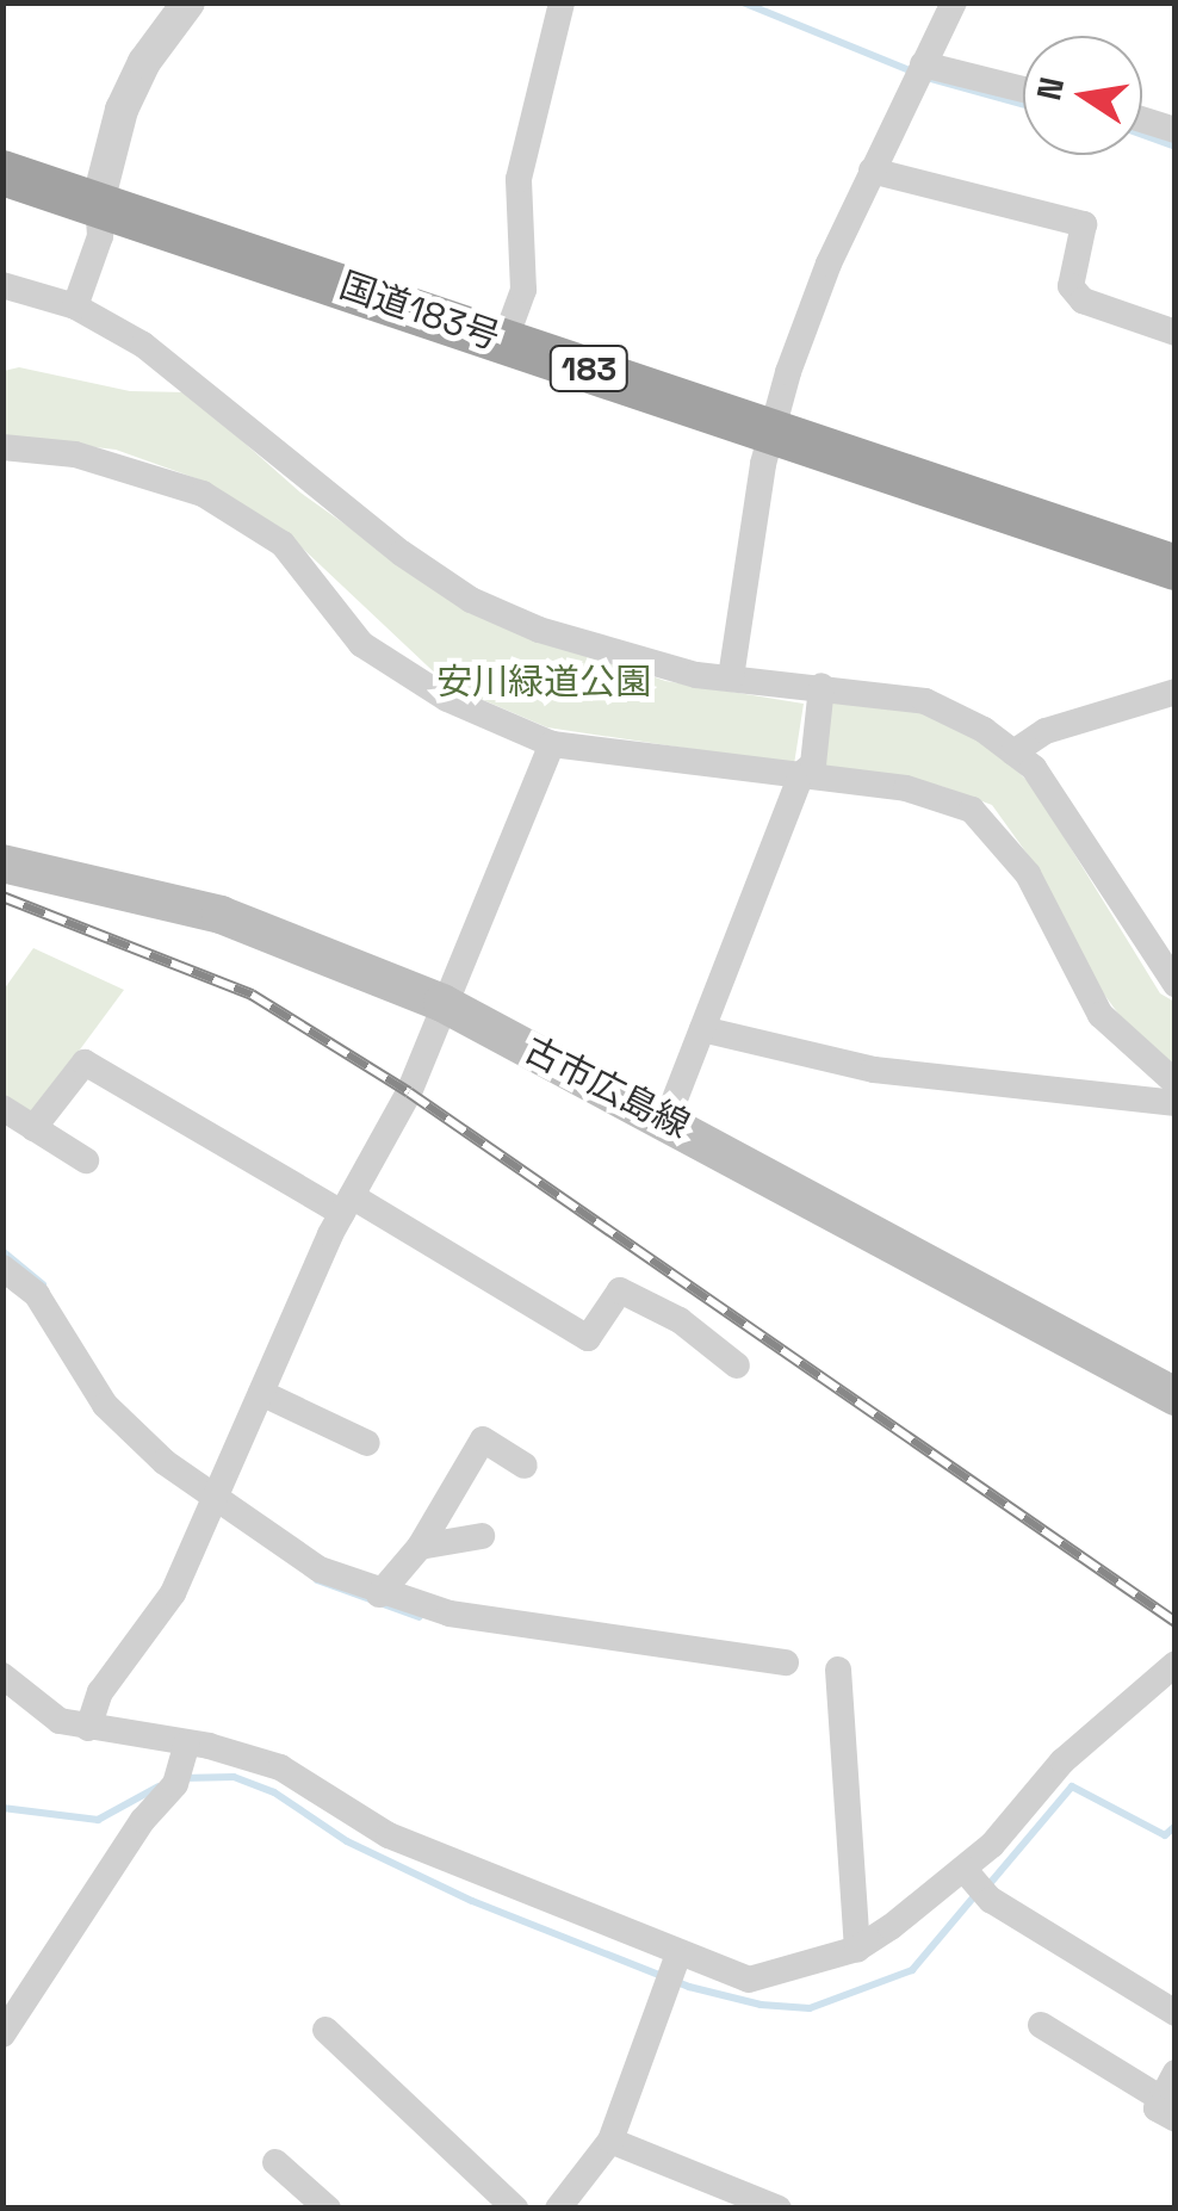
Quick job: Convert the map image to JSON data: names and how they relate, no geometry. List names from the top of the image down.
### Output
{
  "streets": {
    "highway": ["国道183号", "183"],
    "main road": ["古市広島線"]
  },
  "parks": ["安川緑道公園"],
  "north": "left"
}
